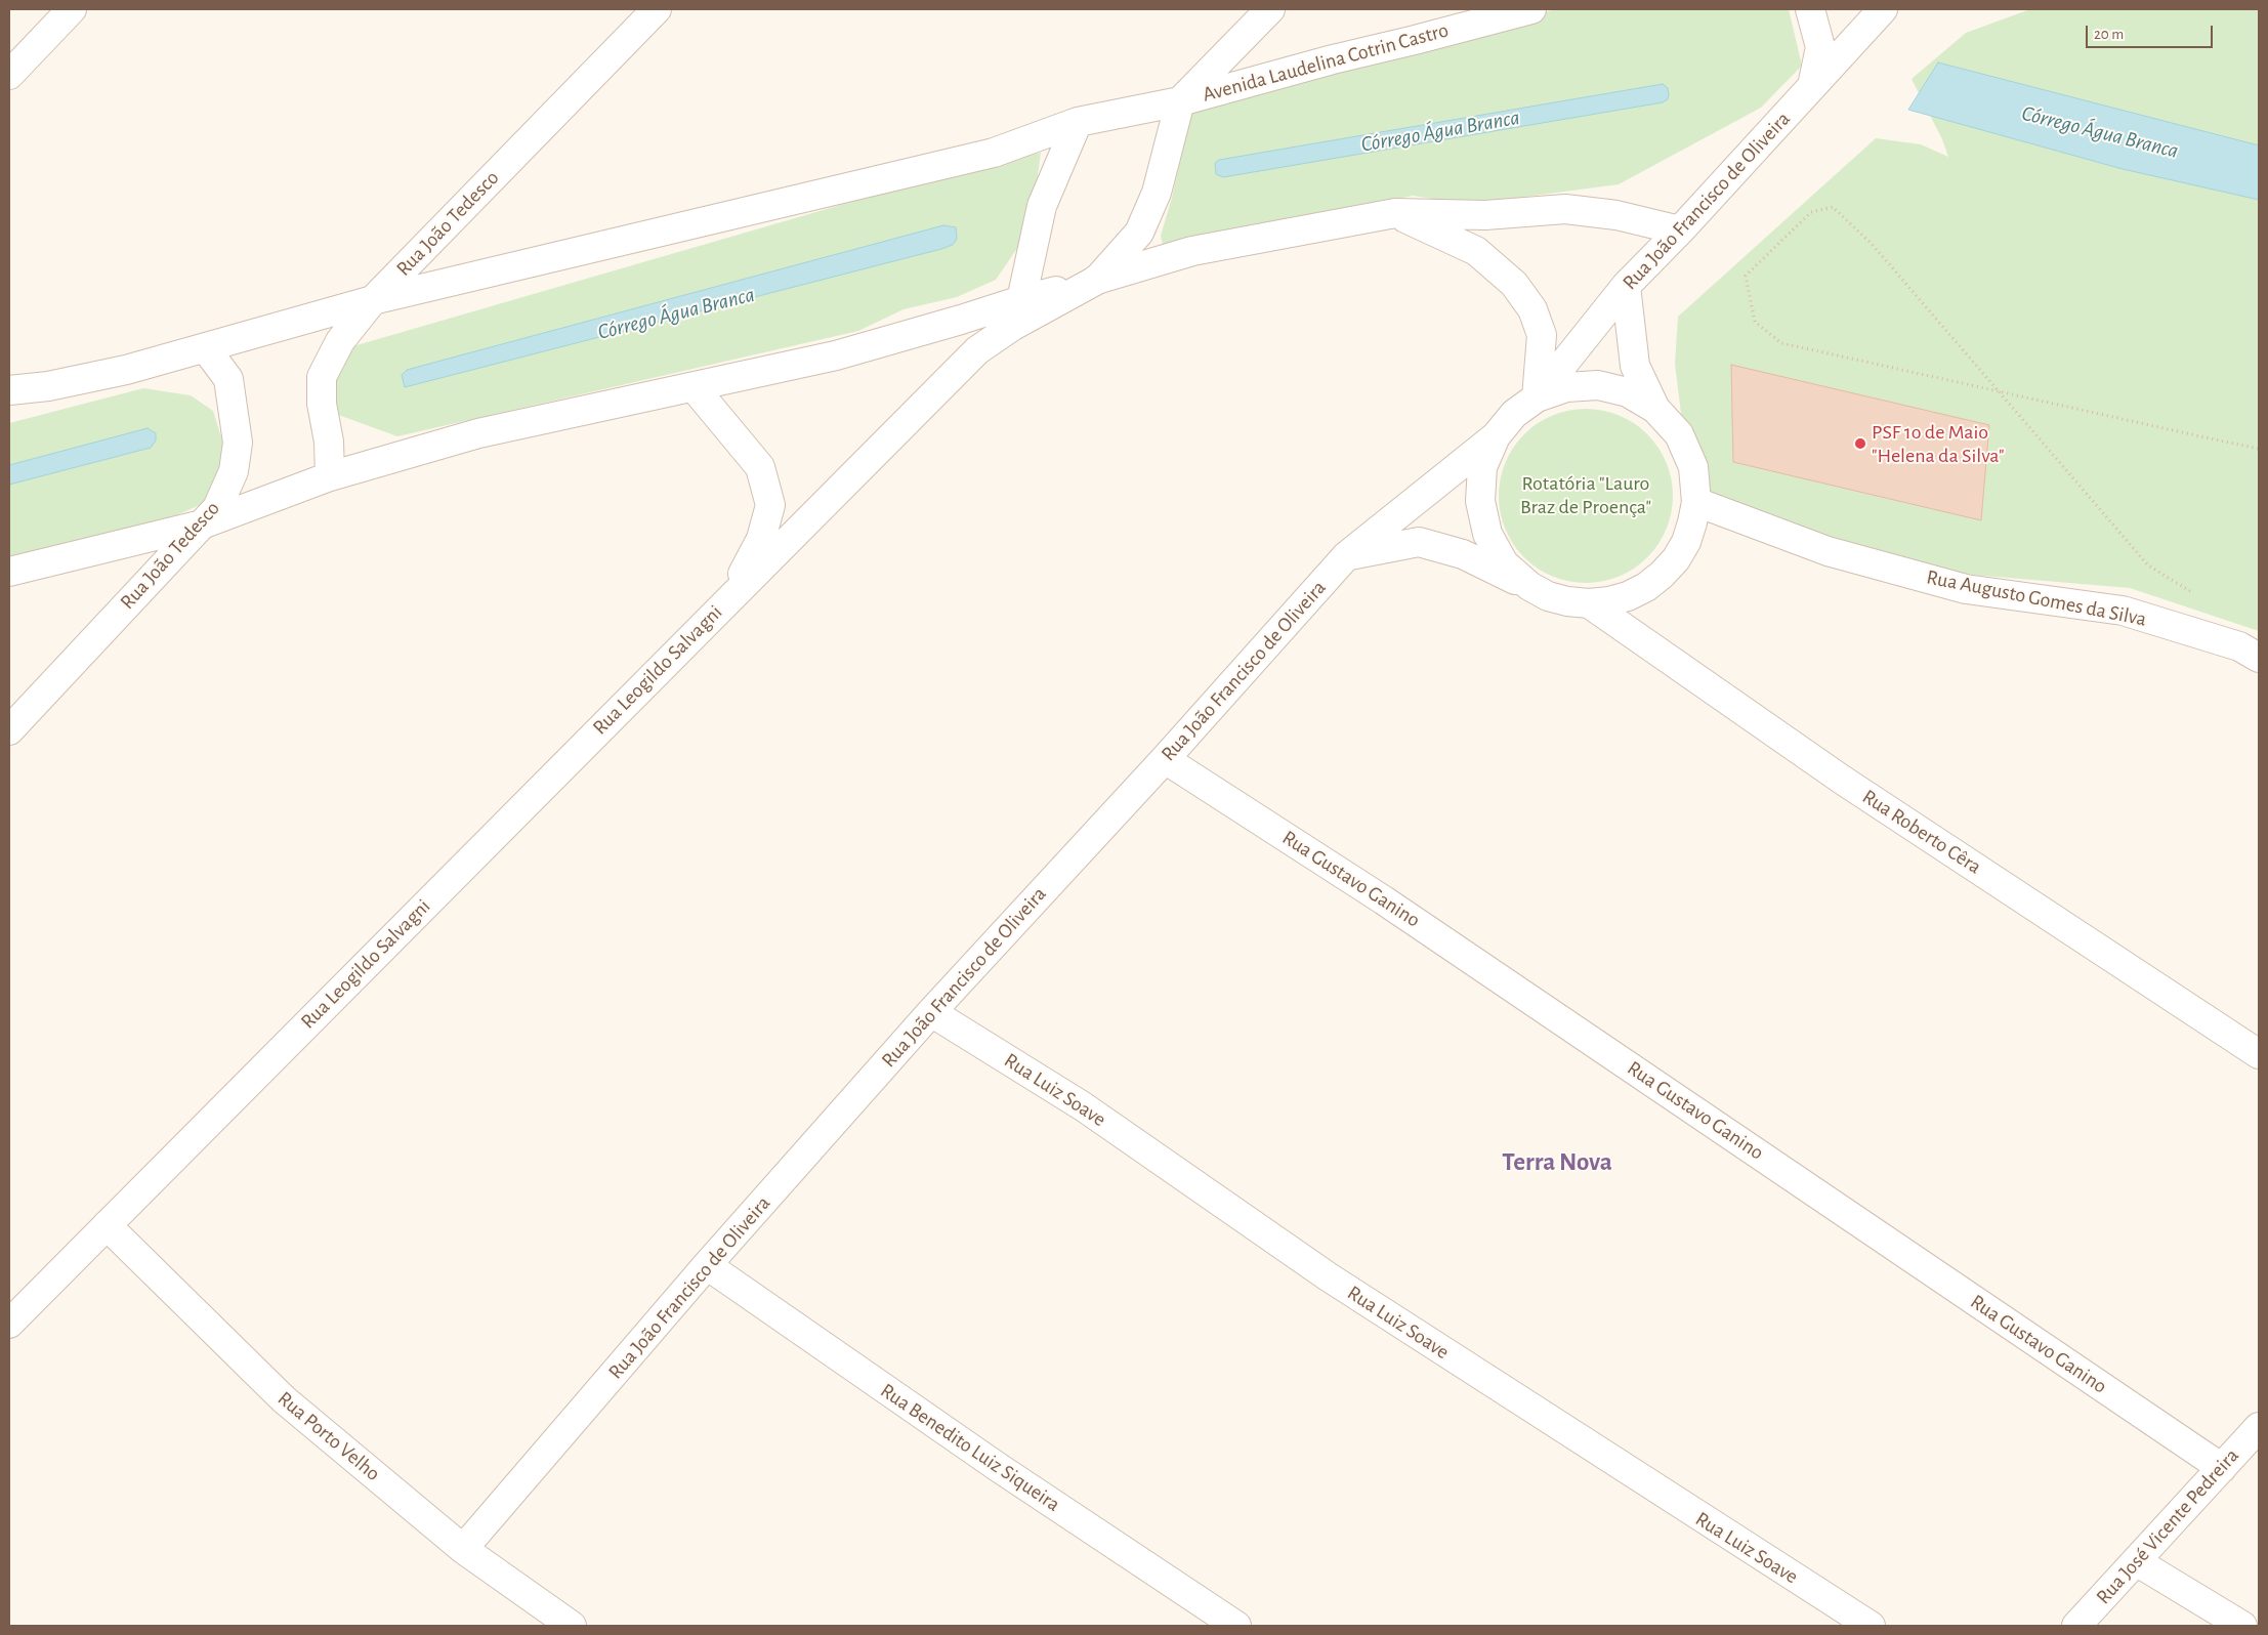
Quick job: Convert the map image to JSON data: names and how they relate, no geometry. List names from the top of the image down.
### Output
{
  "streets": {
    "street": [
      "Avenida Laudelina Cotrin Castro",
      "Rua João Francisco de Oliveira",
      "Rua João Tedesco",
      "Rua Augusto Gomes da Silva",
      "Rua Leogildo Salvagni",
      "Rua Roberto Cêra",
      "Rua Gustavo Ganino",
      "Rua Luiz Soave",
      "Rua Porto Velho",
      "Rua Benedito Luiz Siqueira",
      "Rua José Vicente Pedreira"
    ]
  },
  "crossings": [
    ["Avenida Laudelina Cotrin Castro", "Rua João Tedesco"],
    ["Avenida Laudelina Cotrin Castro", "Rua Leogildo Salvagni"],
    ["Rua João Francisco de Oliveira", "Rua Gustavo Ganino"],
    ["Rua João Francisco de Oliveira", "Rua Luiz Soave"],
    ["Rua João Francisco de Oliveira", "Rua Porto Velho"],
    ["Rua João Francisco de Oliveira", "Rua Benedito Luiz Siqueira"],
    ["Rua Leogildo Salvagni", "Rua Porto Velho"],
    ["Rua Gustavo Ganino", "Rua José Vicente Pedreira"]
  ],
  "districts": ["Terra Nova"],
  "water": ["Córrego Água Branca"],
  "parks": ["Rotatória \"Lauro Braz de Proença\""],
  "places": ["PSF 1o de Maio \"Helena da Silva\""],
  "scale_bar": "20 m"
}
